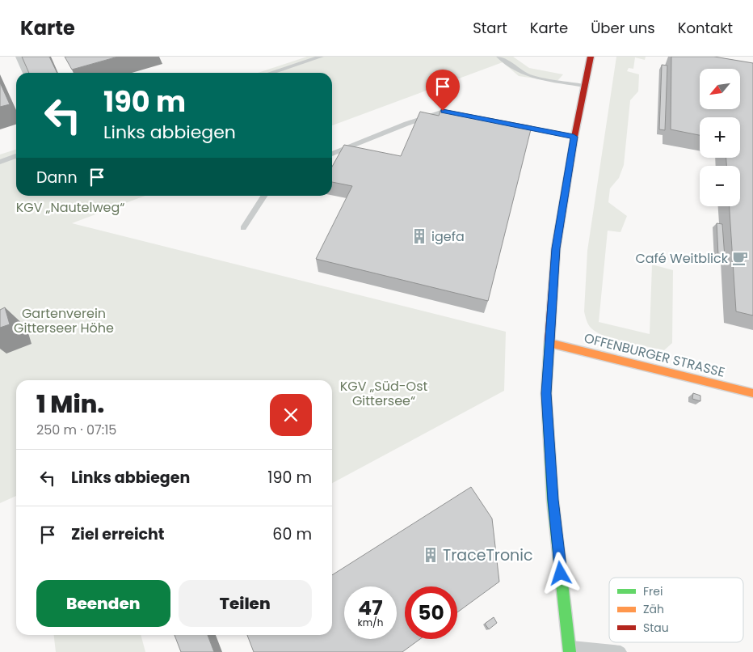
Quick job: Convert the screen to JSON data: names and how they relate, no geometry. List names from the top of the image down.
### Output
{
  "streets": {
    "main road": ["OFFENBURGER STRASSE"]
  },
  "parks": ["KGV „Nautelweg“", "Gartenverein Gitterseer Höhe", "KGV „Süd-Ost Gittersee“"],
  "places": {
    "building": ["igefa", "TraceTronic"],
    "cafe": ["Café Weitblick"]
  },
  "legend": ["Frei", "Zäh", "Stau"],
  "north": "bottom left",
  "page": {
    "header": "Karte",
    "nav": [
      "Start",
      "Karte",
      "Über uns",
      "Kontakt"
    ],
    "map_buttons": ["+", "−"],
    "turn": ["190 m", "Links abbiegen"],
    "then": "Dann",
    "heading": ["1 Min.", "250 m · 07:15"],
    "list": [
      {
        "name": "Links abbiegen",
        "value": "190 m"
      },
      {
        "name": "Ziel erreicht",
        "value": "60 m"
      }
    ],
    "buttons": ["Beenden", "Teilen"],
    "speed": "47 km/h",
    "limit": "50"
  }
}
